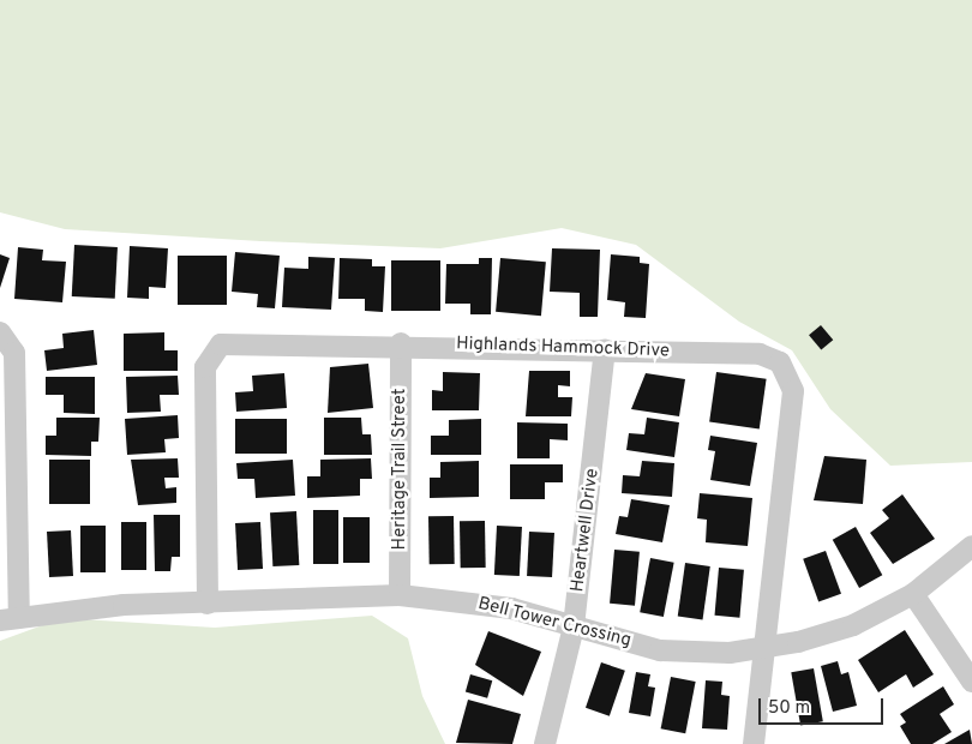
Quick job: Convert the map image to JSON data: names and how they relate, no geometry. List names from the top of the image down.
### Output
{
  "streets": {
    "street": [
      "Highlands Hammock Drive",
      "Heritage Trail Street",
      "Heartwell Drive",
      "Bell Tower Crossing"
    ]
  },
  "crossings": [
    ["Highlands Hammock Drive", "Heritage Trail Street"],
    ["Highlands Hammock Drive", "Heartwell Drive"],
    ["Highlands Hammock Drive", "Bell Tower Crossing"],
    ["Heritage Trail Street", "Bell Tower Crossing"],
    ["Heartwell Drive", "Bell Tower Crossing"]
  ],
  "scale_bar": "50 m"
}
